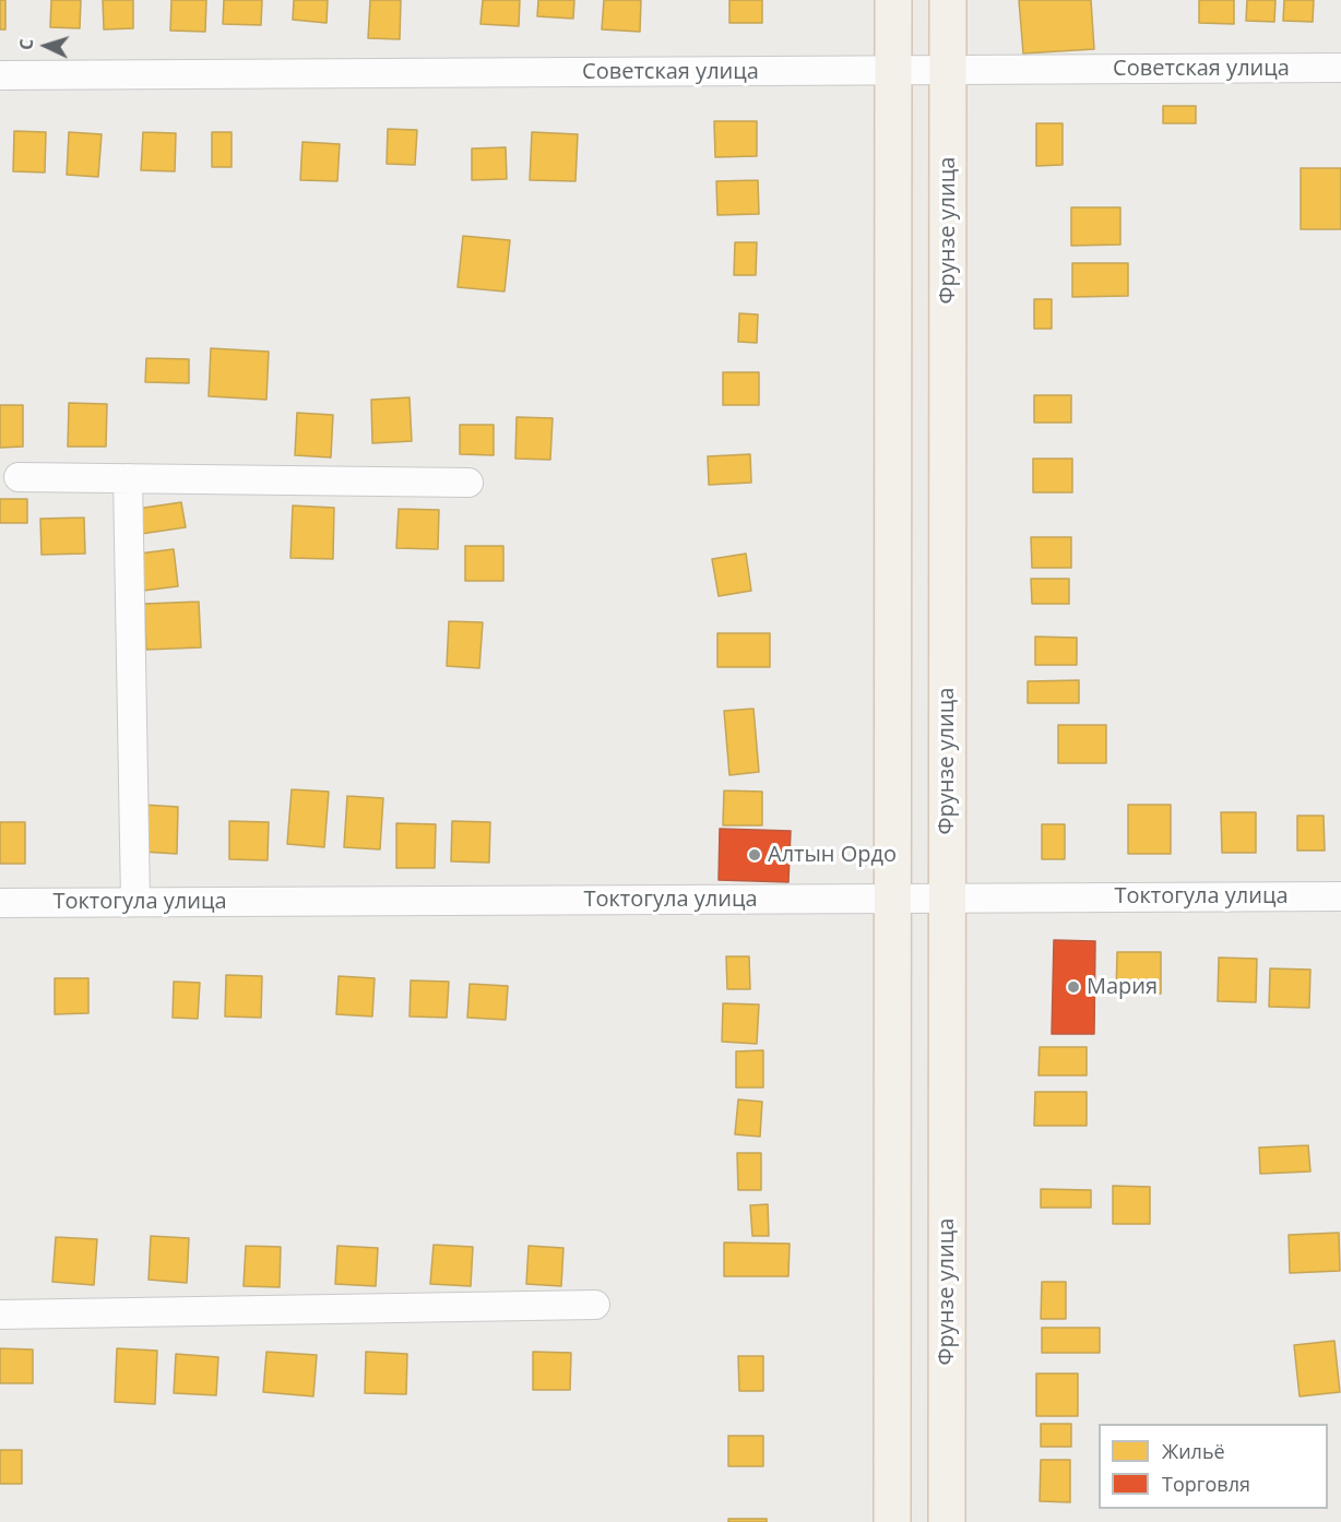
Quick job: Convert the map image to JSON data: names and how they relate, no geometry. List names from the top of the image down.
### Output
{
  "streets": {
    "main road": ["Фрунзе улица"],
    "street": ["Советская улица", "Токтогула улица"]
  },
  "crossings": [
    ["Советская улица", "Фрунзе улица"],
    ["Фрунзе улица", "Токтогула улица"]
  ],
  "places": ["Алтын Ордо", "Мария"],
  "legend": ["Жильё", "Торговля"],
  "north": "left"
}
